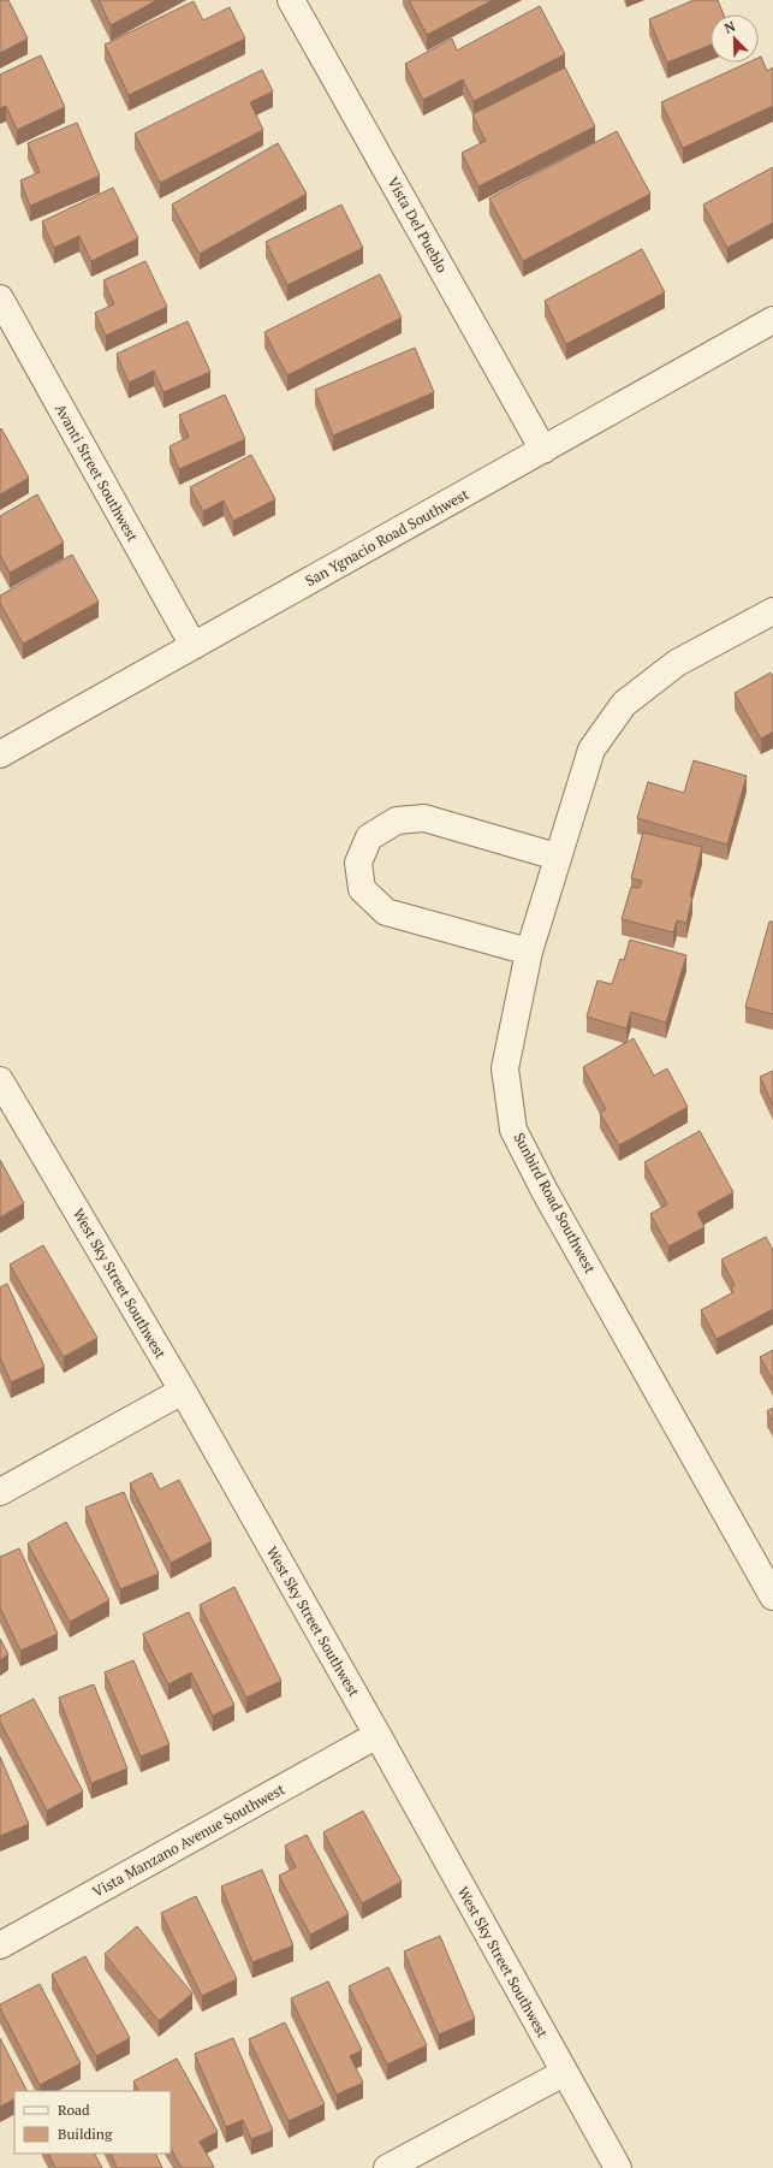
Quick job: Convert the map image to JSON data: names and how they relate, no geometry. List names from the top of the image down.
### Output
{
  "streets": {
    "street": [
      "Vista Del Pueblo",
      "Avanti Street Southwest",
      "San Ygnacio Road Southwest",
      "Sunbird Road Southwest",
      "West Sky Street Southwest",
      "Vista Manzano Avenue Southwest"
    ]
  },
  "crossings": [
    ["Vista Del Pueblo", "San Ygnacio Road Southwest"],
    ["Avanti Street Southwest", "San Ygnacio Road Southwest"],
    ["West Sky Street Southwest", "Vista Manzano Avenue Southwest"]
  ],
  "legend": ["Road", "Building"],
  "north": "top left"
}
